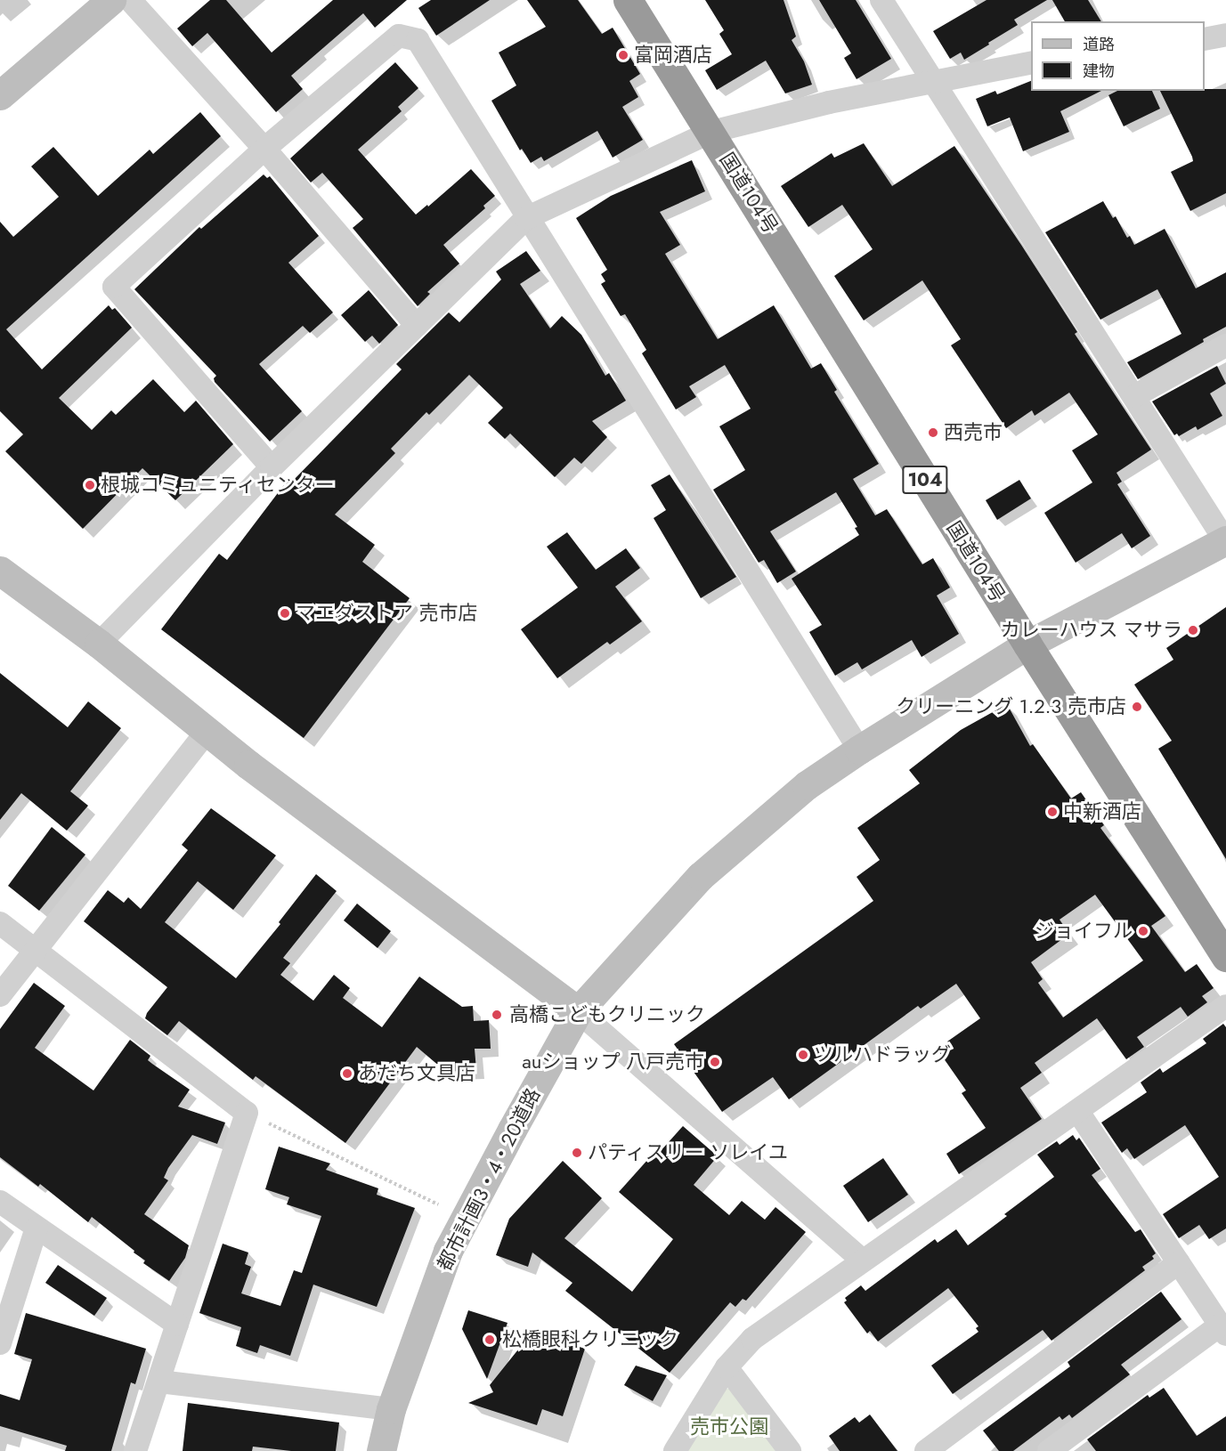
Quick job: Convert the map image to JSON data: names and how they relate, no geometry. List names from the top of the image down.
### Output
{
  "streets": {
    "highway": ["国道104号", "104"],
    "street": ["都市計画3・4・20道路"]
  },
  "crossings": [
    ["国道104号", "都市計画3・4・20道路"]
  ],
  "parks": ["売市公園"],
  "places": [
    "富岡酒店",
    "西売市",
    "根城コミュニティセンター",
    "マエダストア 売市店",
    "カレーハウス マサラ",
    "クリーニング 1.2.3 売市店",
    "中新酒店",
    "ジョイフル",
    "高橋こどもクリニック",
    "ツルハドラッグ",
    "auショップ 八戸売市",
    "あだち文具店",
    "パティスリー ソレイユ",
    "松橋眼科クリニック"
  ],
  "legend": ["道路", "建物"]
}
